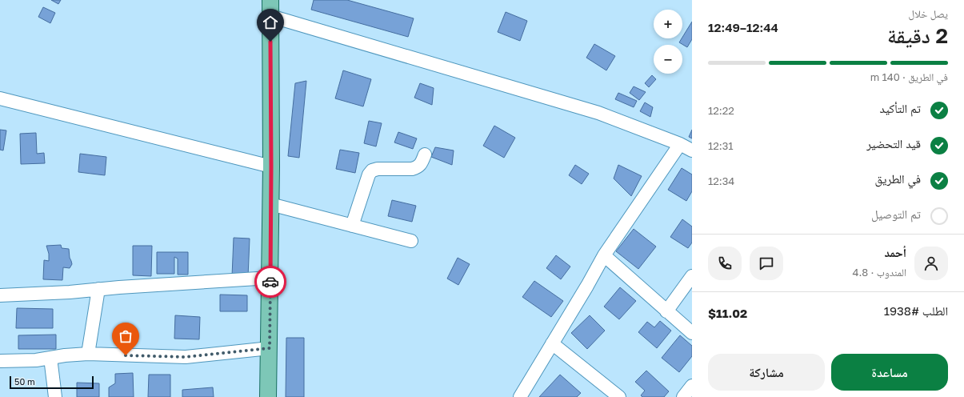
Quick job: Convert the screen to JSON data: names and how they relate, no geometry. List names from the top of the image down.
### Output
{
  "scale_bar": "50 m",
  "page": {
    "heading": ["2 دقيقة", "يصل خلال", "12:44–12:49"],
    "panel": [
      "أحمد",
      "المندوب · 4.8",
      "الطلب #1938",
      "$11.02"
    ],
    "map_buttons": ["+", "−"],
    "bar": "في الطريق · 140 m",
    "list": [
      ["تم التأكيد", "12:22"],
      ["قيد التحضير", "12:31"],
      ["في الطريق", "12:34"],
      "تم التوصيل"
    ],
    "buttons": ["مساعدة", "مشاركة"],
    "scale": "50 m"
  }
}
